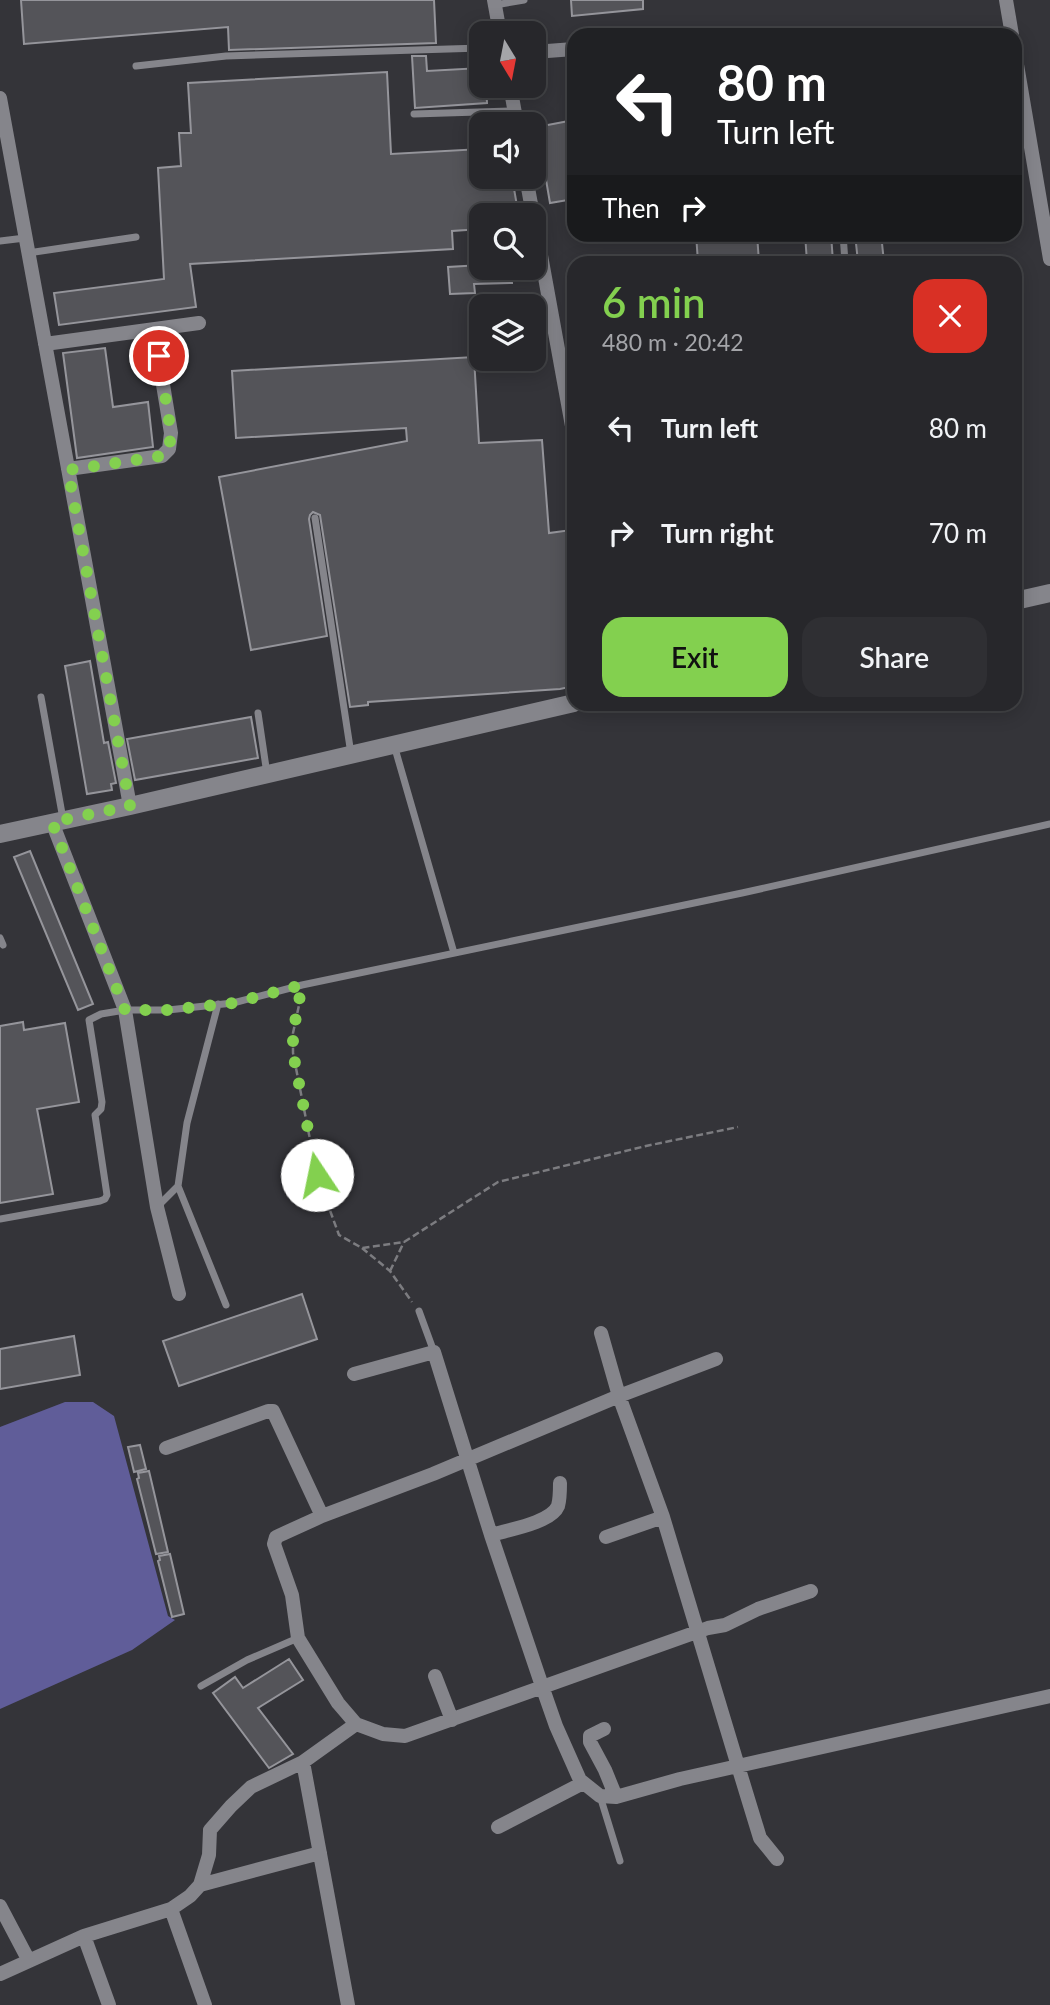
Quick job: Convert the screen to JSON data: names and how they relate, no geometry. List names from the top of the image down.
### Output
{
  "north": "bottom",
  "page": {
    "turn": ["80 m", "Turn left"],
    "then": "Then",
    "heading": ["6 min", "480 m · 20:42"],
    "list": [
      {
        "name": "Turn left",
        "value": "80 m"
      },
      {
        "name": "Turn right",
        "value": "70 m"
      }
    ],
    "buttons": ["Exit", "Share"]
  }
}
